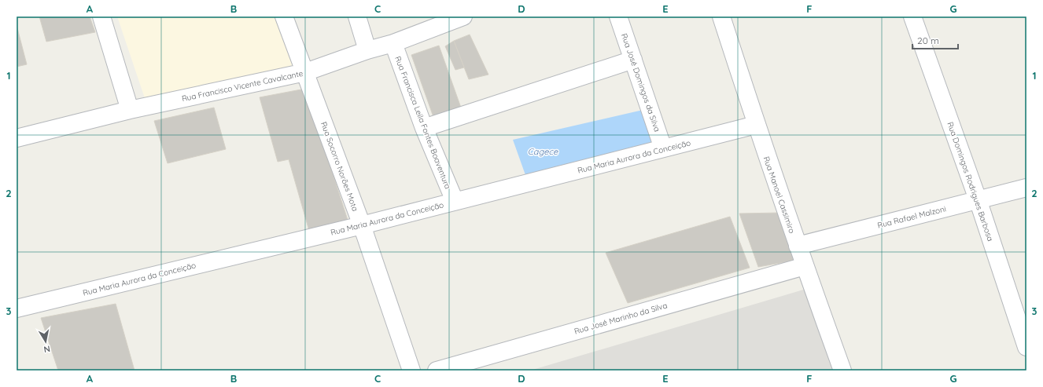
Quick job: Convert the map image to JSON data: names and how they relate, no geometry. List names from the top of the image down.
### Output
{
  "streets": {
    "street": [
      "Rua José Domingos da Silva",
      "Rua Francisco Vicente Cavalcante",
      "Rua Francisca Leila Fontes Boaventura",
      "Rua Maria Aurora da Conceição",
      "Rua Socorro Norões Mota",
      "Rua Domingos Rodrigues Barbosa",
      "Rua Manoel Cassimiro",
      "Rua Rafael Malzoni",
      "Rua José Marinho da Silva"
    ]
  },
  "crossings": [
    ["Rua José Domingos da Silva", "Rua Maria Aurora da Conceição"],
    ["Rua Francisco Vicente Cavalcante", "Rua Francisca Leila Fontes Boaventura"],
    ["Rua Francisco Vicente Cavalcante", "Rua Socorro Norões Mota"],
    ["Rua Francisca Leila Fontes Boaventura", "Rua Maria Aurora da Conceição"],
    ["Rua Maria Aurora da Conceição", "Rua Socorro Norões Mota"],
    ["Rua Maria Aurora da Conceição", "Rua Manoel Cassimiro"],
    ["Rua Domingos Rodrigues Barbosa", "Rua Rafael Malzoni"],
    ["Rua Manoel Cassimiro", "Rua Rafael Malzoni"],
    ["Rua Manoel Cassimiro", "Rua José Marinho da Silva"]
  ],
  "water": ["Cagece"],
  "scale_bar": "20 m",
  "north": "bottom",
  "grid": {
    "columns": [
      "A",
      "B",
      "C",
      "D",
      "E",
      "F",
      "G"
    ],
    "rows": ["1", "2", "3"]
  }
}
